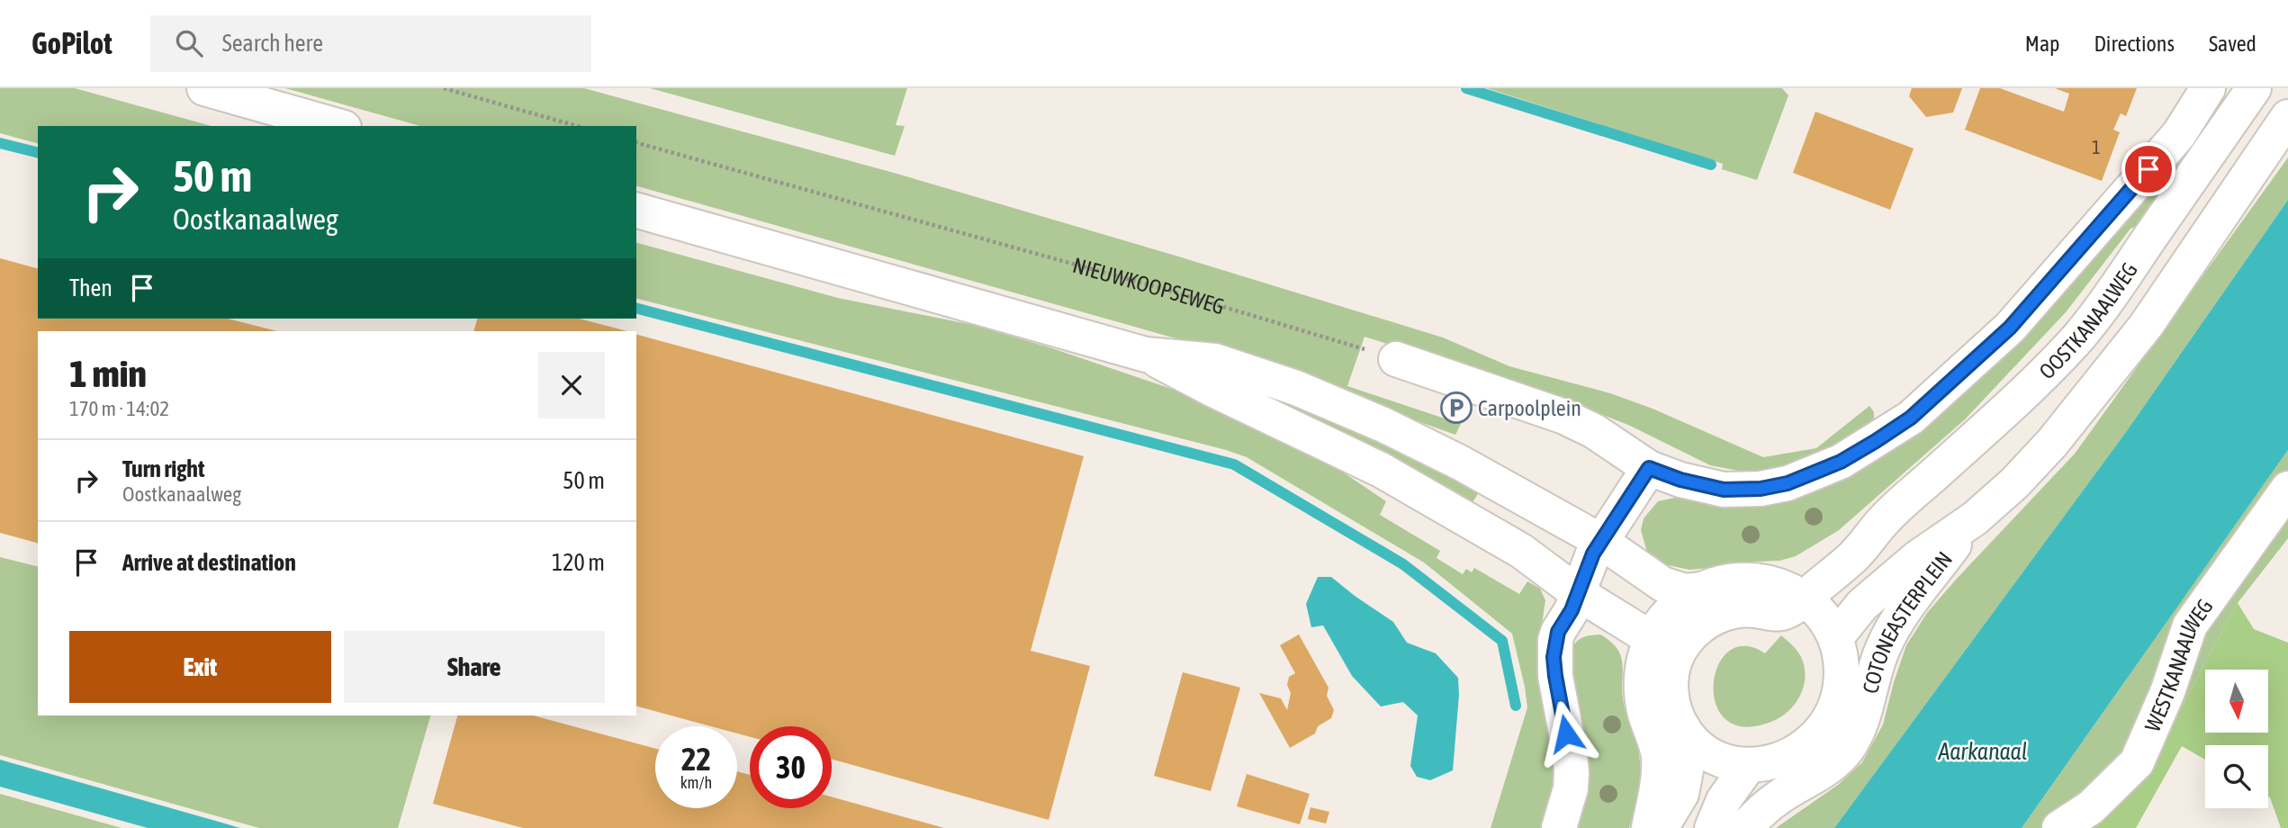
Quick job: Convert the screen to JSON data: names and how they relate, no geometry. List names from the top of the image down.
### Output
{
  "streets": {
    "main road": ["OOSTKANAALWEG", "COTONEASTERPLEIN", "WESTKANAALWEG"],
    "path": ["NIEUWKOOPSEWEG"]
  },
  "crossings": [
    ["OOSTKANAALWEG", "COTONEASTERPLEIN"]
  ],
  "water": ["Aarkanaal"],
  "places": {
    "parking": ["Carpoolplein"]
  },
  "house_numbers": ["1"],
  "north": "bottom",
  "page": {
    "header": "GoPilot",
    "search": "Search here",
    "nav": ["Map", "Directions", "Saved"],
    "turn": ["50 m", "Oostkanaalweg"],
    "then": "Then",
    "heading": ["1 min", "170 m · 14:02"],
    "list": [
      {
        "name": "Turn right",
        "note": "Oostkanaalweg",
        "value": "50 m"
      },
      {
        "name": "Arrive at destination",
        "value": "120 m"
      }
    ],
    "buttons": ["Exit", "Share"],
    "speed": "22 km/h",
    "limit": "30"
  }
}
